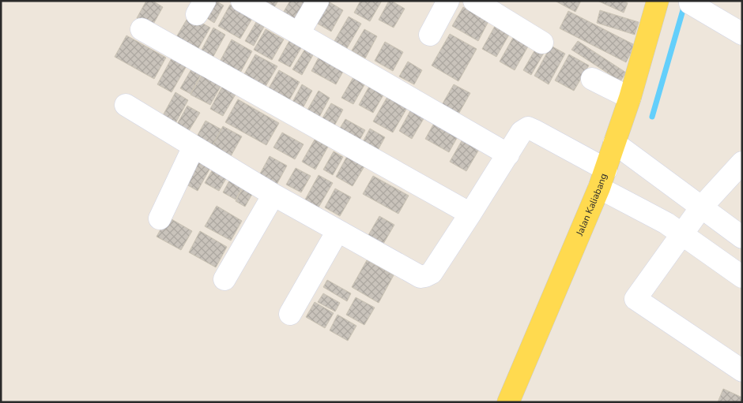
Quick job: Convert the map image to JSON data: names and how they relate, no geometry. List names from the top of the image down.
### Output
{
  "streets": {
    "main road": ["Jalan Kaliabang"]
  }
}
